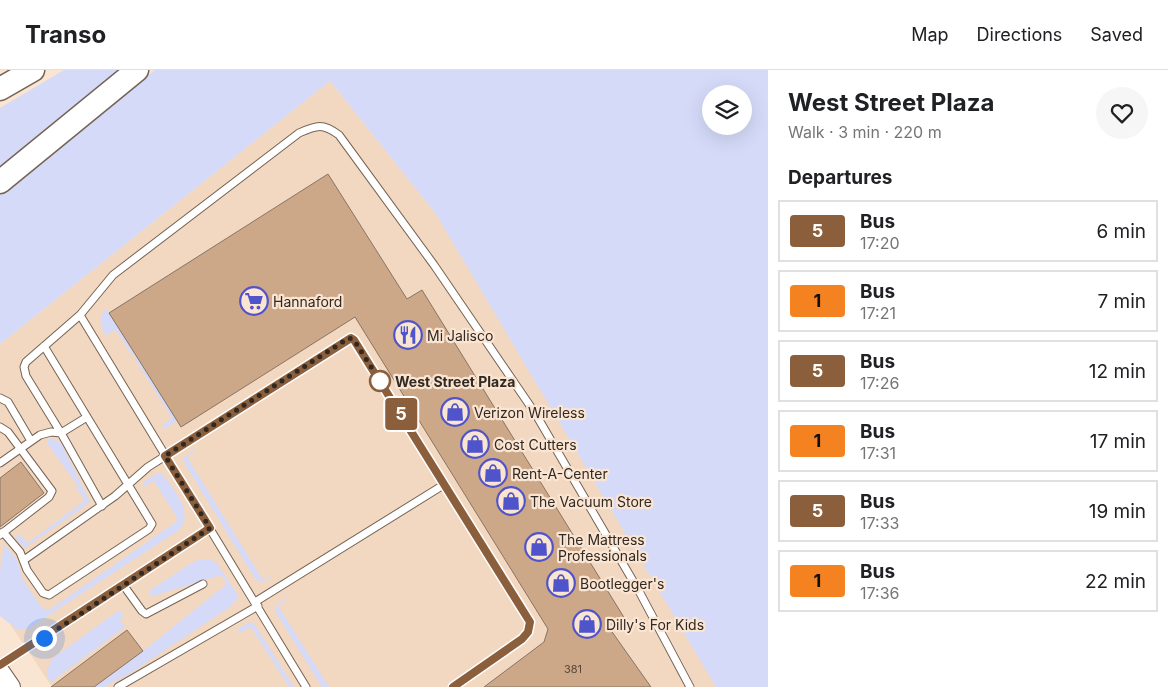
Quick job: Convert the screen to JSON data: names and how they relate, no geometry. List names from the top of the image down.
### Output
{
  "places": {
    "supermarket": ["Hannaford"],
    "restaurant": ["Mi Jalisco"],
    "other": ["West Street Plaza"],
    "shop": [
      "Verizon Wireless",
      "Cost Cutters",
      "Rent-A-Center",
      "The Vacuum Store",
      "The Mattress Professionals",
      "Bootlegger's",
      "Dilly's For Kids"
    ]
  },
  "lines": ["bus line 5"],
  "house_numbers": ["381"],
  "page": {
    "header": "Transo",
    "nav": ["Map", "Directions", "Saved"],
    "on_map": "5",
    "heading": [
      ["West Street Plaza", "Walk · 3 min · 220 m"],
      "Departures"
    ],
    "list": [
      {
        "mark": "5",
        "name": "Bus",
        "note": "17:20",
        "value": "6 min"
      },
      {
        "mark": "1",
        "name": "Bus",
        "note": "17:21",
        "value": "7 min"
      },
      {
        "mark": "5",
        "name": "Bus",
        "note": "17:26",
        "value": "12 min"
      },
      {
        "mark": "1",
        "name": "Bus",
        "note": "17:31",
        "value": "17 min"
      },
      {
        "mark": "5",
        "name": "Bus",
        "note": "17:33",
        "value": "19 min"
      },
      {
        "mark": "1",
        "name": "Bus",
        "note": "17:36",
        "value": "22 min"
      }
    ]
  }
}
